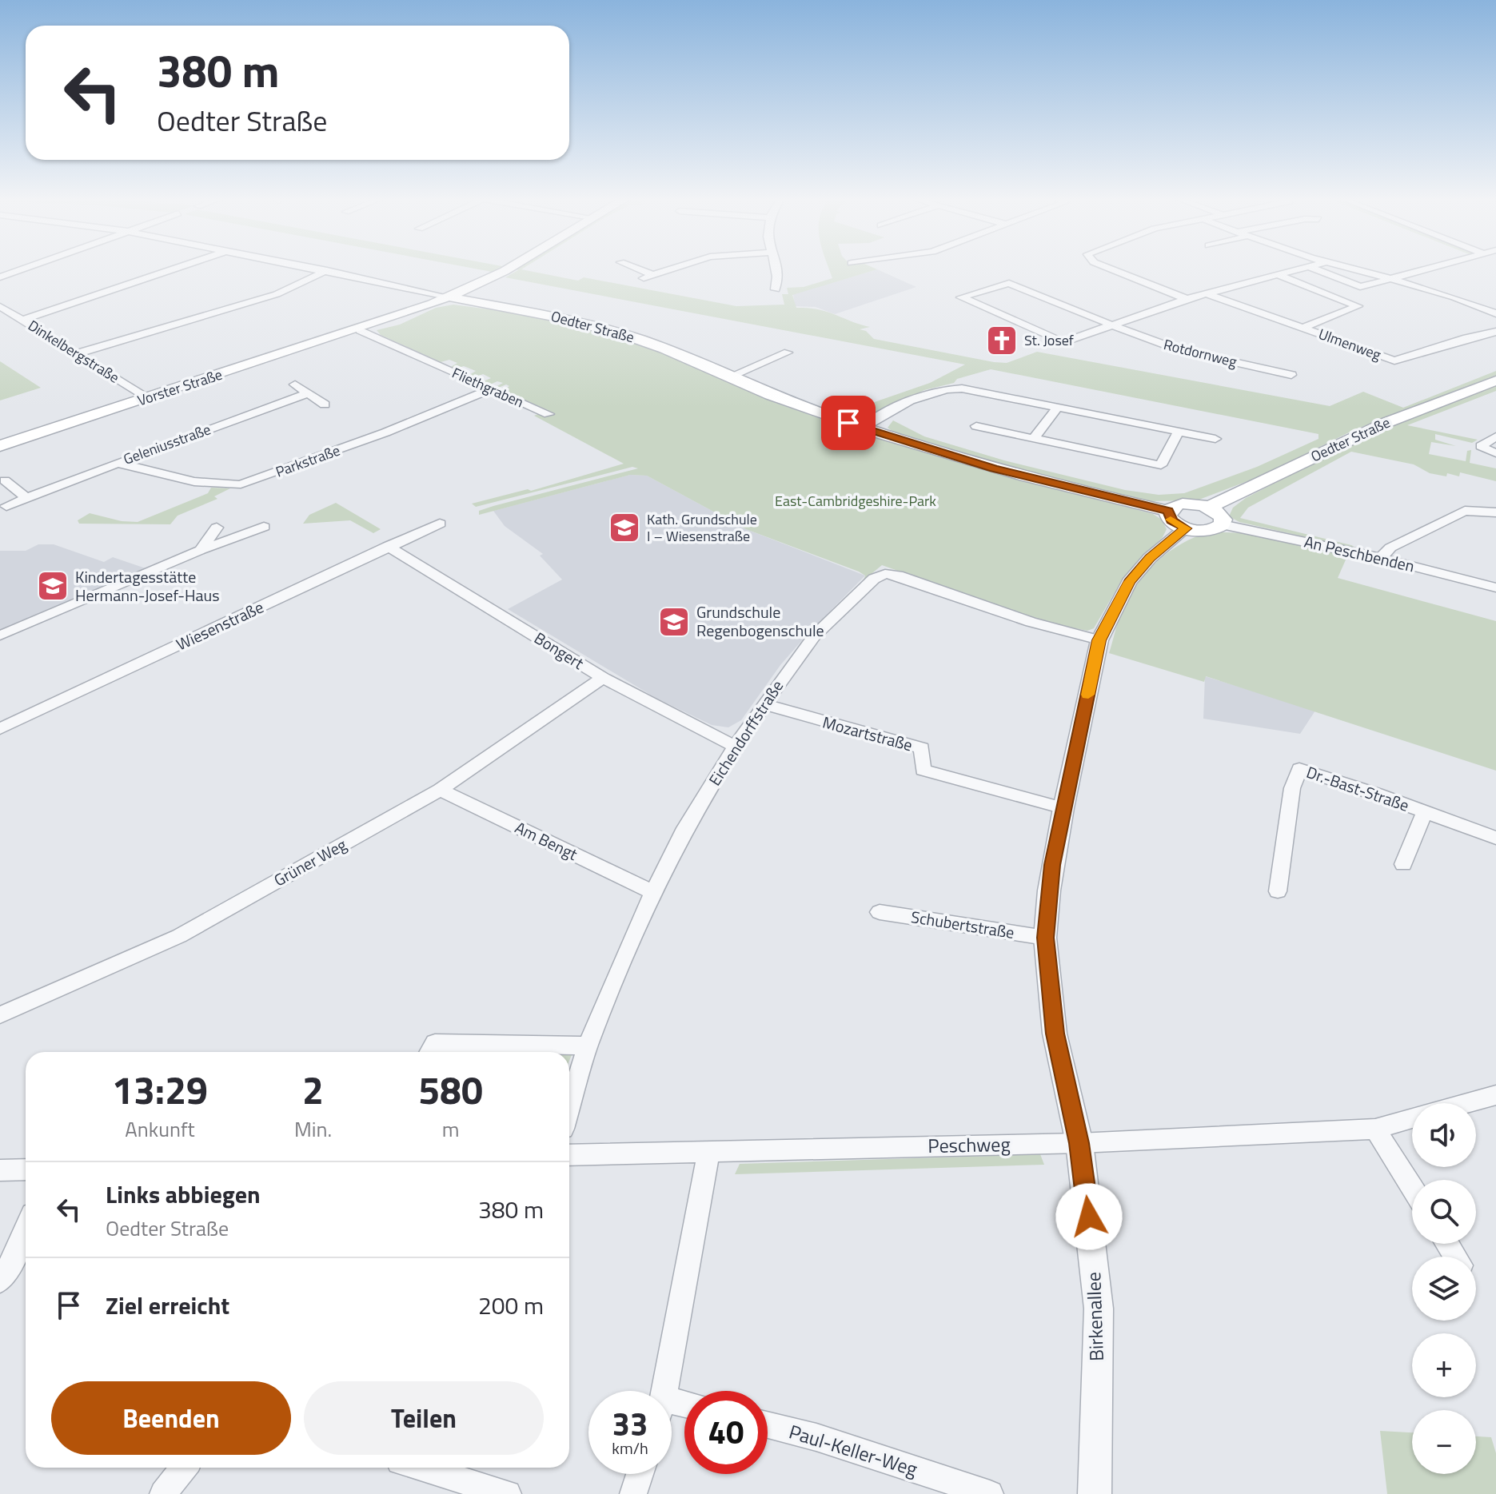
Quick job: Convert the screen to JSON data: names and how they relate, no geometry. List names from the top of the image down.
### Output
{
  "streets": {
    "main road": ["Oedter Straße", "Vorster Straße"],
    "street": [
      "Ulmenweg",
      "Dinkelbergstraße",
      "Rotdornweg",
      "Fliethgraben",
      "Geleniusstraße",
      "Parkstraße",
      "An Peschbenden",
      "Wiesenstraße",
      "Bongert",
      "Eichendorffstraße",
      "Mozartstraße",
      "Dr.-Bast-Straße",
      "Am Bengt",
      "Grüner Weg",
      "Schubertstraße",
      "Peschweg",
      "Birkenallee",
      "Paul-Keller-Weg"
    ]
  },
  "crossings": [
    ["Oedter Straße", "Vorster Straße"],
    ["Dinkelbergstraße", "Vorster Straße"],
    ["Vorster Straße", "Fliethgraben"],
    ["Fliethgraben", "Parkstraße"],
    ["Geleniusstraße", "Parkstraße"],
    ["Wiesenstraße", "Bongert"],
    ["Bongert", "Eichendorffstraße"],
    ["Bongert", "Grüner Weg"],
    ["Eichendorffstraße", "Mozartstraße"],
    ["Eichendorffstraße", "Am Bengt"],
    ["Eichendorffstraße", "Birkenallee"],
    ["Mozartstraße", "Birkenallee"],
    ["Am Bengt", "Grüner Weg"],
    ["Schubertstraße", "Birkenallee"],
    ["Peschweg", "Birkenallee"]
  ],
  "parks": ["East-Cambridgeshire-Park"],
  "places": {
    "church": ["St. Josef"],
    "school or university": ["Kath. Grundschule I – Wiesenstraße", "Kindertagesstätte Hermann-Josef-Haus", "Grundschule Regenbogenschule"]
  },
  "page": {
    "turn": ["380 m", "Oedter Straße"],
    "eta": [
      "13:29",
      "Ankunft",
      "2",
      "Min.",
      "580",
      "m"
    ],
    "map_buttons": ["+", "−"],
    "list": [
      {
        "name": "Links abbiegen",
        "note": "Oedter Straße",
        "value": "380 m"
      },
      {
        "name": "Ziel erreicht",
        "value": "200 m"
      }
    ],
    "buttons": ["Beenden", "Teilen"],
    "speed": "33 km/h",
    "limit": "40"
  }
}
